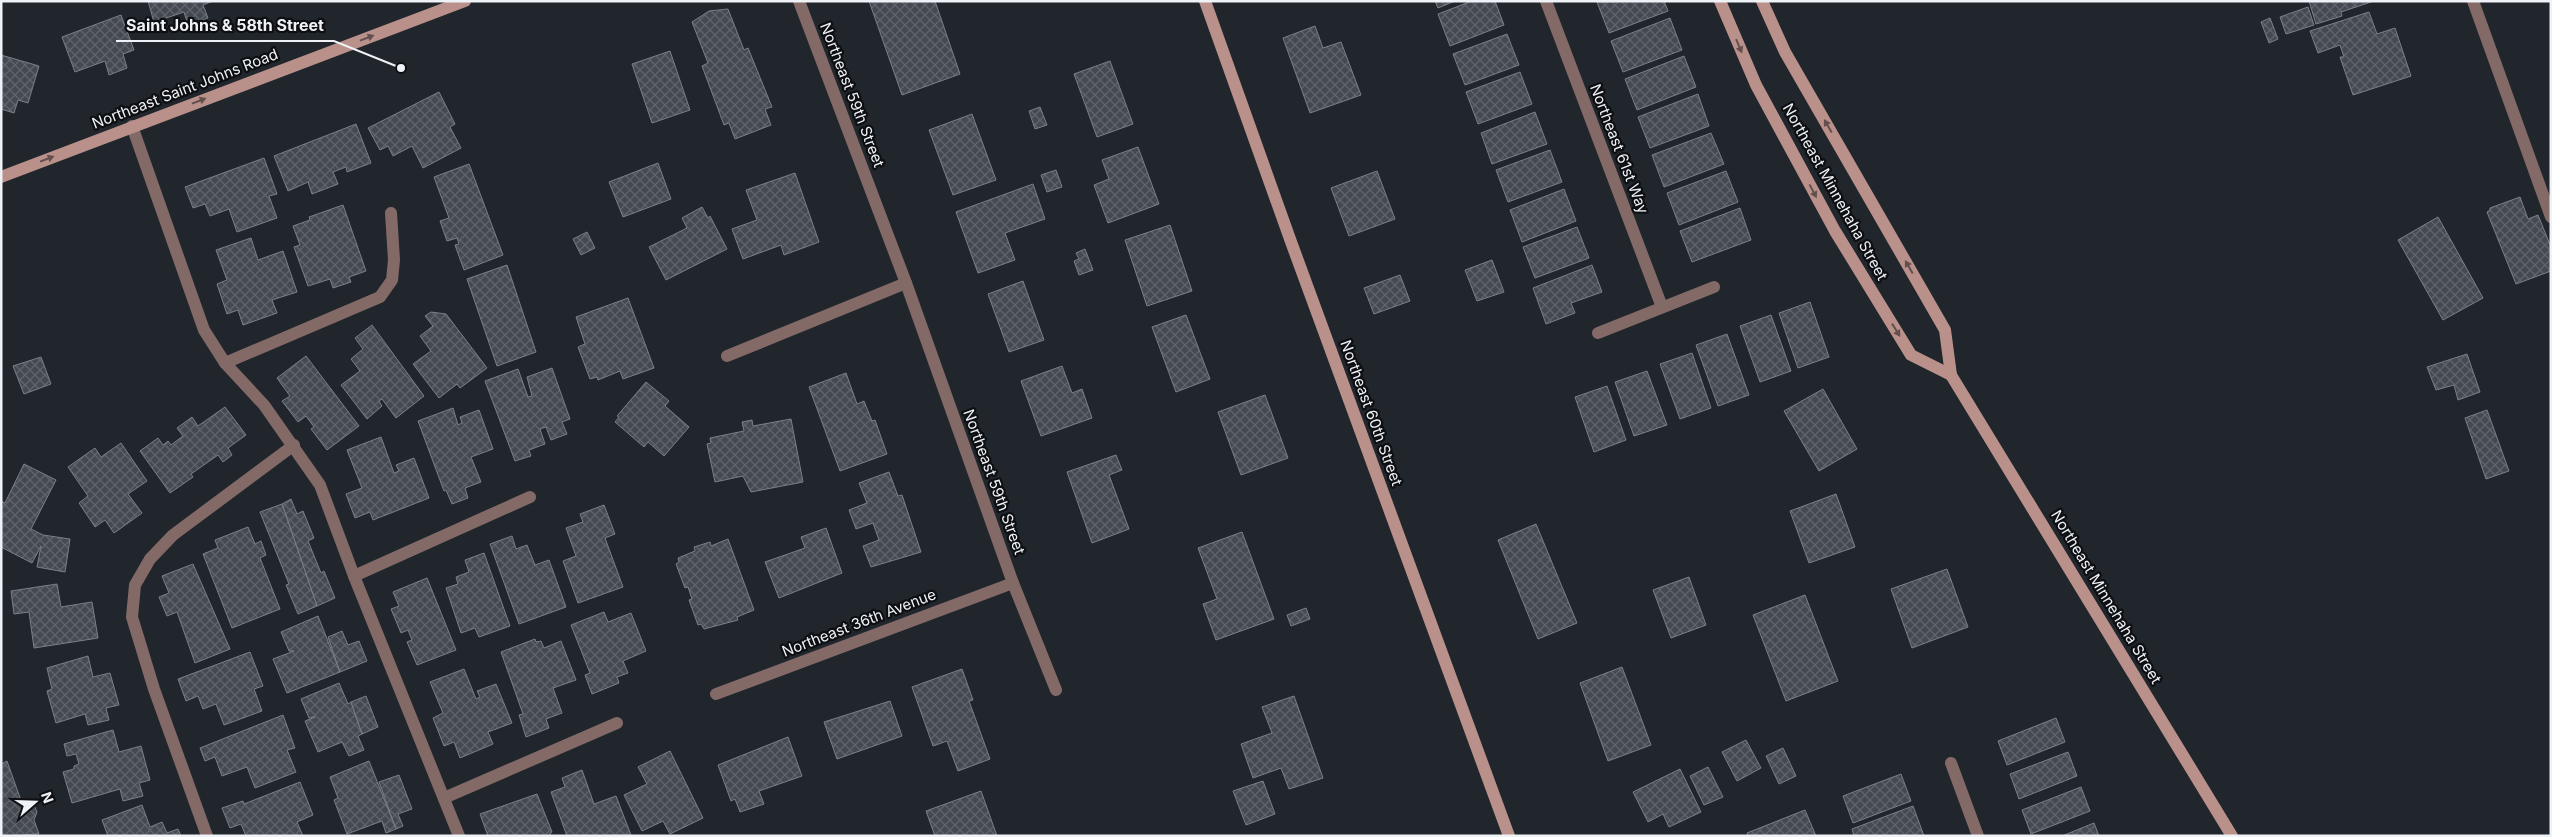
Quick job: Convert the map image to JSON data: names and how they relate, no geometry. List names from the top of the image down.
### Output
{
  "streets": {
    "main road": ["Northeast Saint Johns Road", "Northeast Minnehaha Street", "Northeast 60th Street"],
    "street": ["Northeast 59th Street", "Northeast 61st Way", "Northeast 36th Avenue"]
  },
  "crossings": [
    ["Northeast 59th Street", "Northeast 36th Avenue"]
  ],
  "one_way": ["Northeast Saint Johns Road"],
  "places": ["Saint Johns & 58th Street"],
  "north": "right"
}
